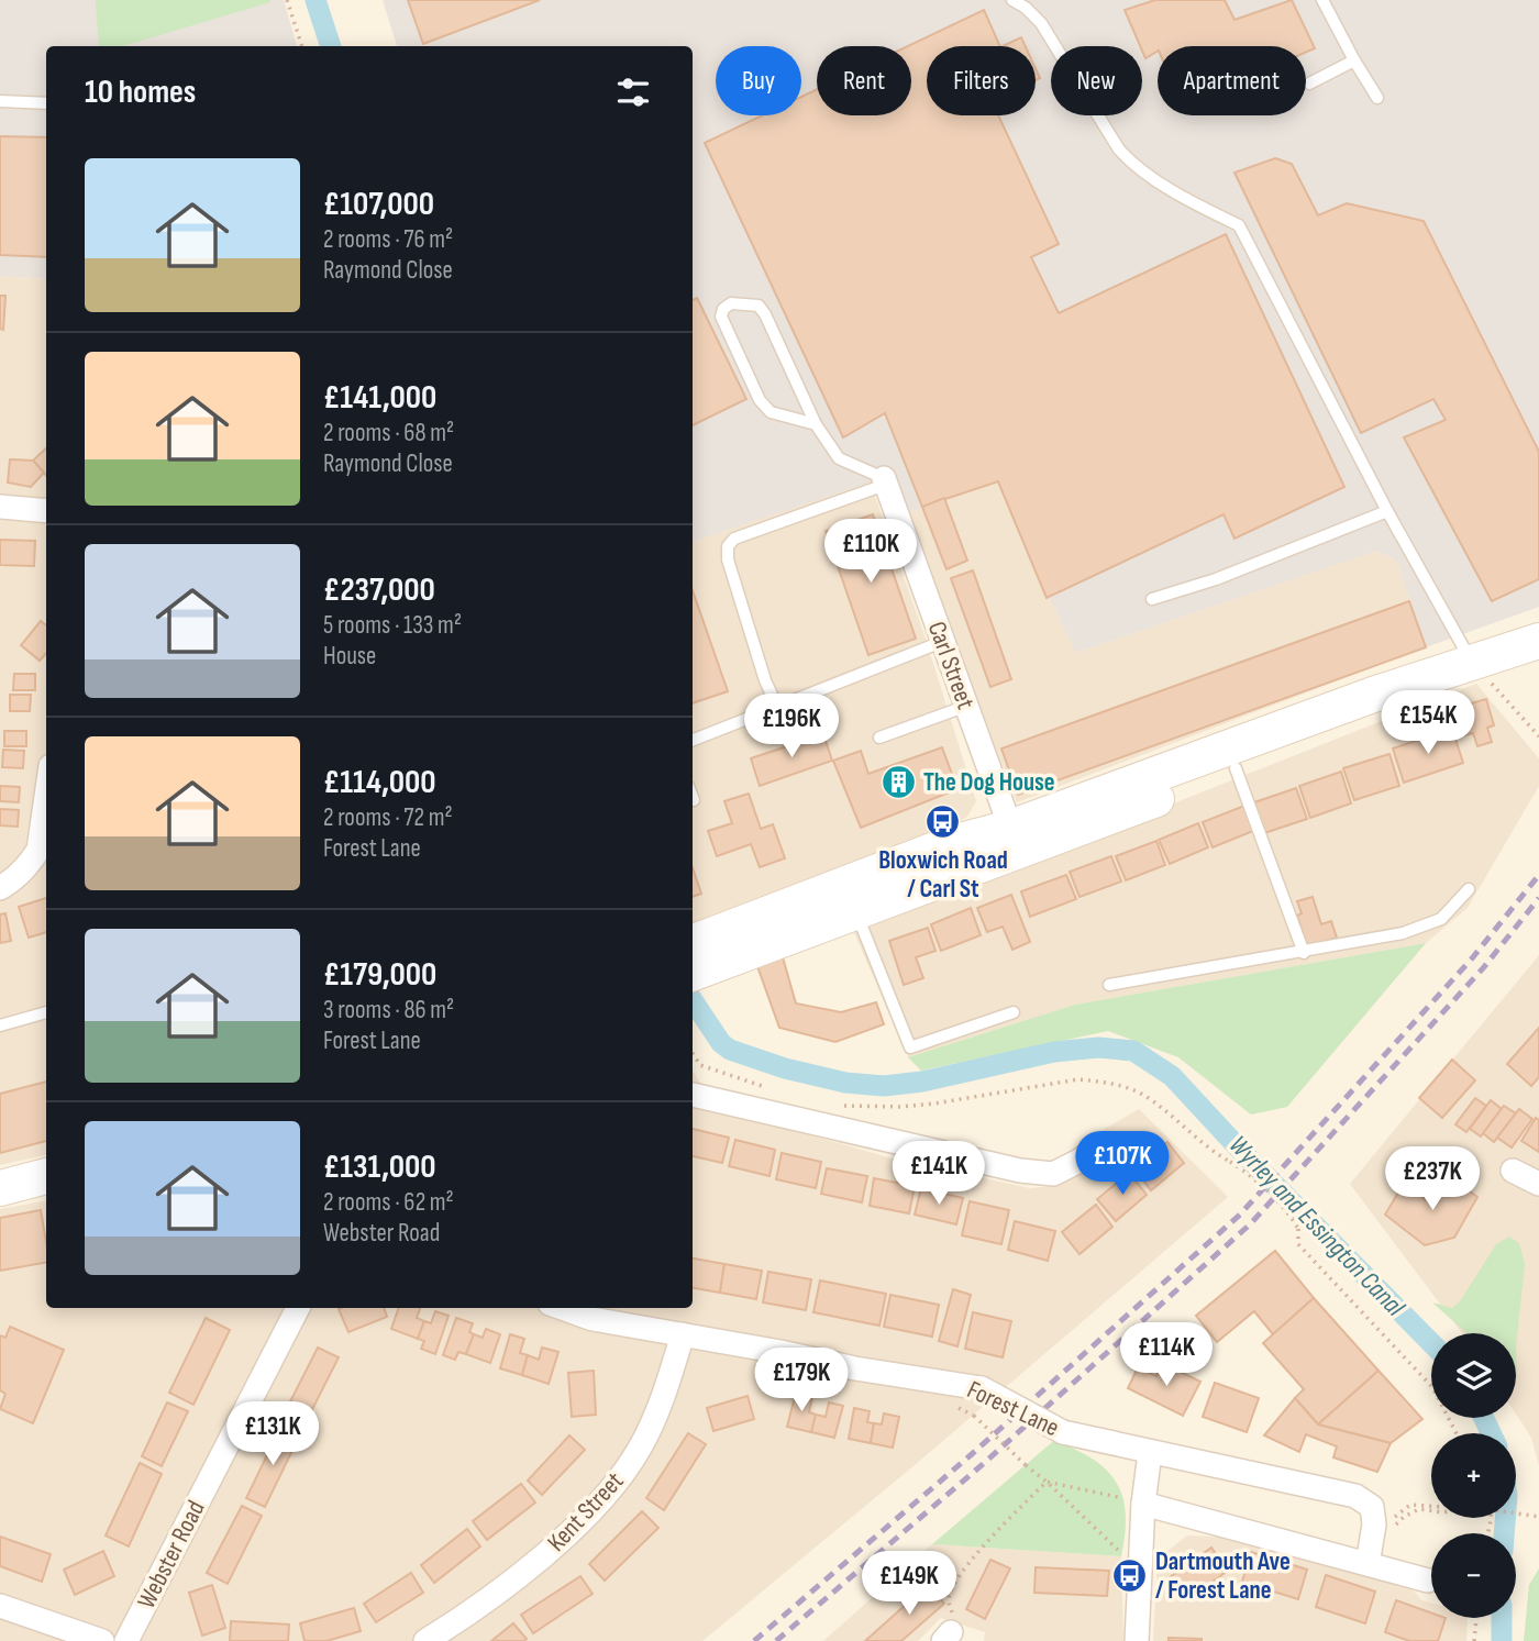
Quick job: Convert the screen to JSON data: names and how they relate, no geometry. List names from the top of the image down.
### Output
{
  "streets": {
    "street": [
      "Carl Street",
      "Forest Lane",
      "Kent Street",
      "Webster Road"
    ]
  },
  "crossings": [
    ["Forest Lane", "Kent Street"]
  ],
  "water": ["Wyrley and Essington Canal"],
  "places": {
    "building": ["The Dog House"],
    "bus stop": ["Bloxwich Road / Carl St", "Dartmouth Ave / Forest Lane"]
  },
  "page": {
    "chip": [
      "Buy",
      "Rent",
      "Filters",
      "New",
      "Apartment"
    ],
    "heading": "10 homes",
    "list": [
      {
        "name": "£107,000",
        "note": "2 rooms · 76 m² · Raymond Close"
      },
      {
        "name": "£141,000",
        "note": "2 rooms · 68 m² · Raymond Close"
      },
      {
        "name": "£237,000",
        "note": "5 rooms · 133 m² · House"
      },
      {
        "name": "£114,000",
        "note": "2 rooms · 72 m² · Forest Lane"
      },
      {
        "name": "£179,000",
        "note": "3 rooms · 86 m² · Forest Lane"
      },
      {
        "name": "£131,000",
        "note": "2 rooms · 62 m² · Webster Road"
      }
    ],
    "price": [
      "£110K",
      "£154K",
      "£196K",
      "£107K",
      "£141K",
      "£237K",
      "£114K",
      "£179K",
      "£131K",
      "£149K"
    ],
    "map_buttons": ["+", "−"]
  }
}
